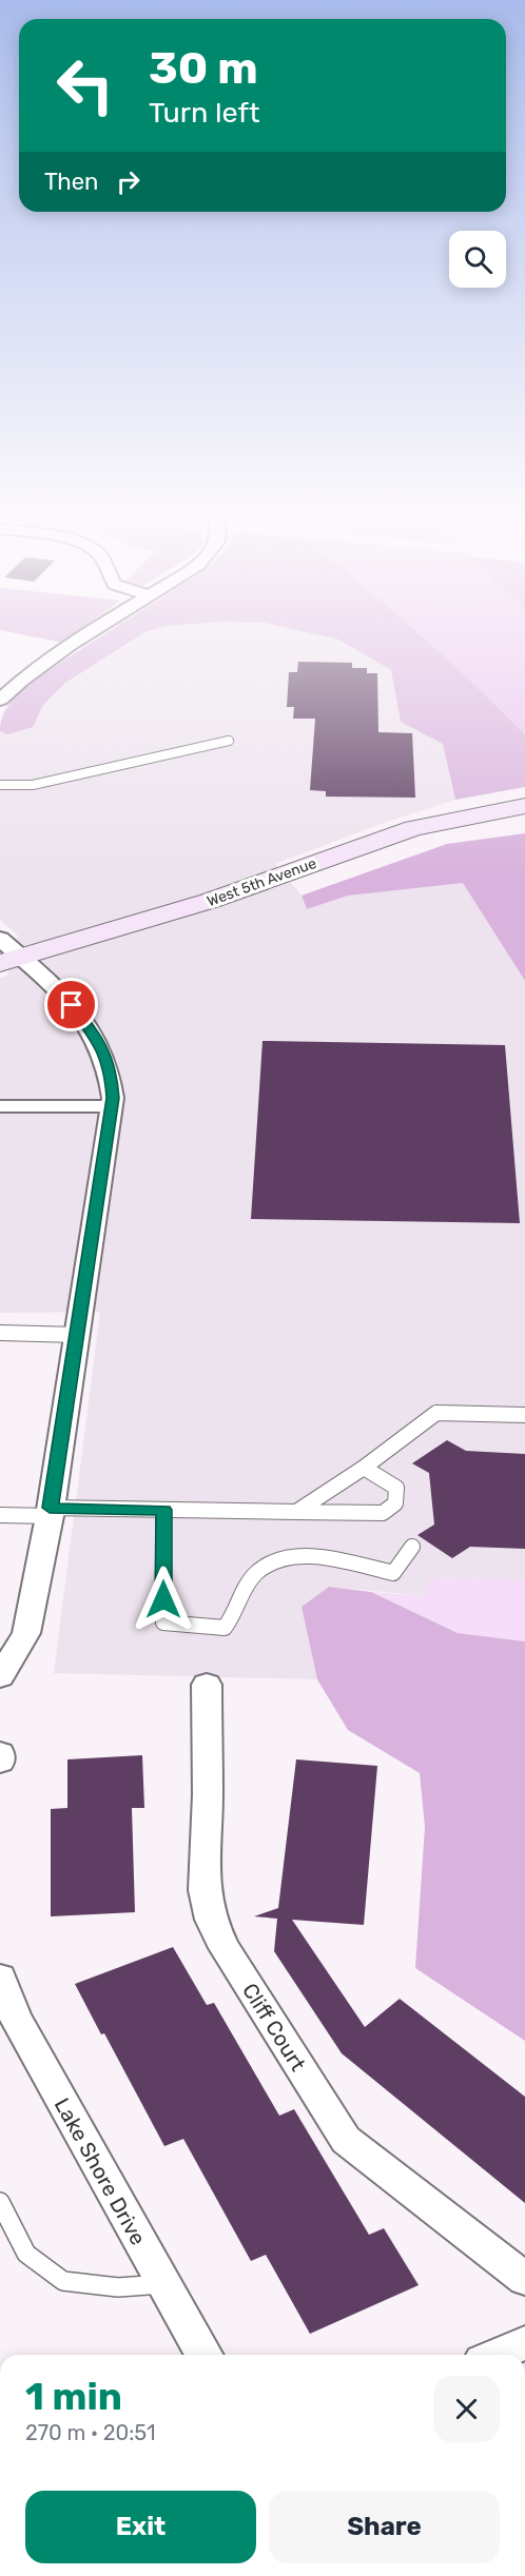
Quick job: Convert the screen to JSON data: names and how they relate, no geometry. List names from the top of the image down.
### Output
{
  "streets": {
    "main road": ["West 5th Avenue"],
    "street": ["Cliff Court", "Lake Shore Drive"]
  },
  "page": {
    "turn": ["30 m", "Turn left"],
    "then": "Then",
    "heading": ["1 min", "270 m · 20:51"],
    "buttons": ["Exit", "Share"]
  }
}
